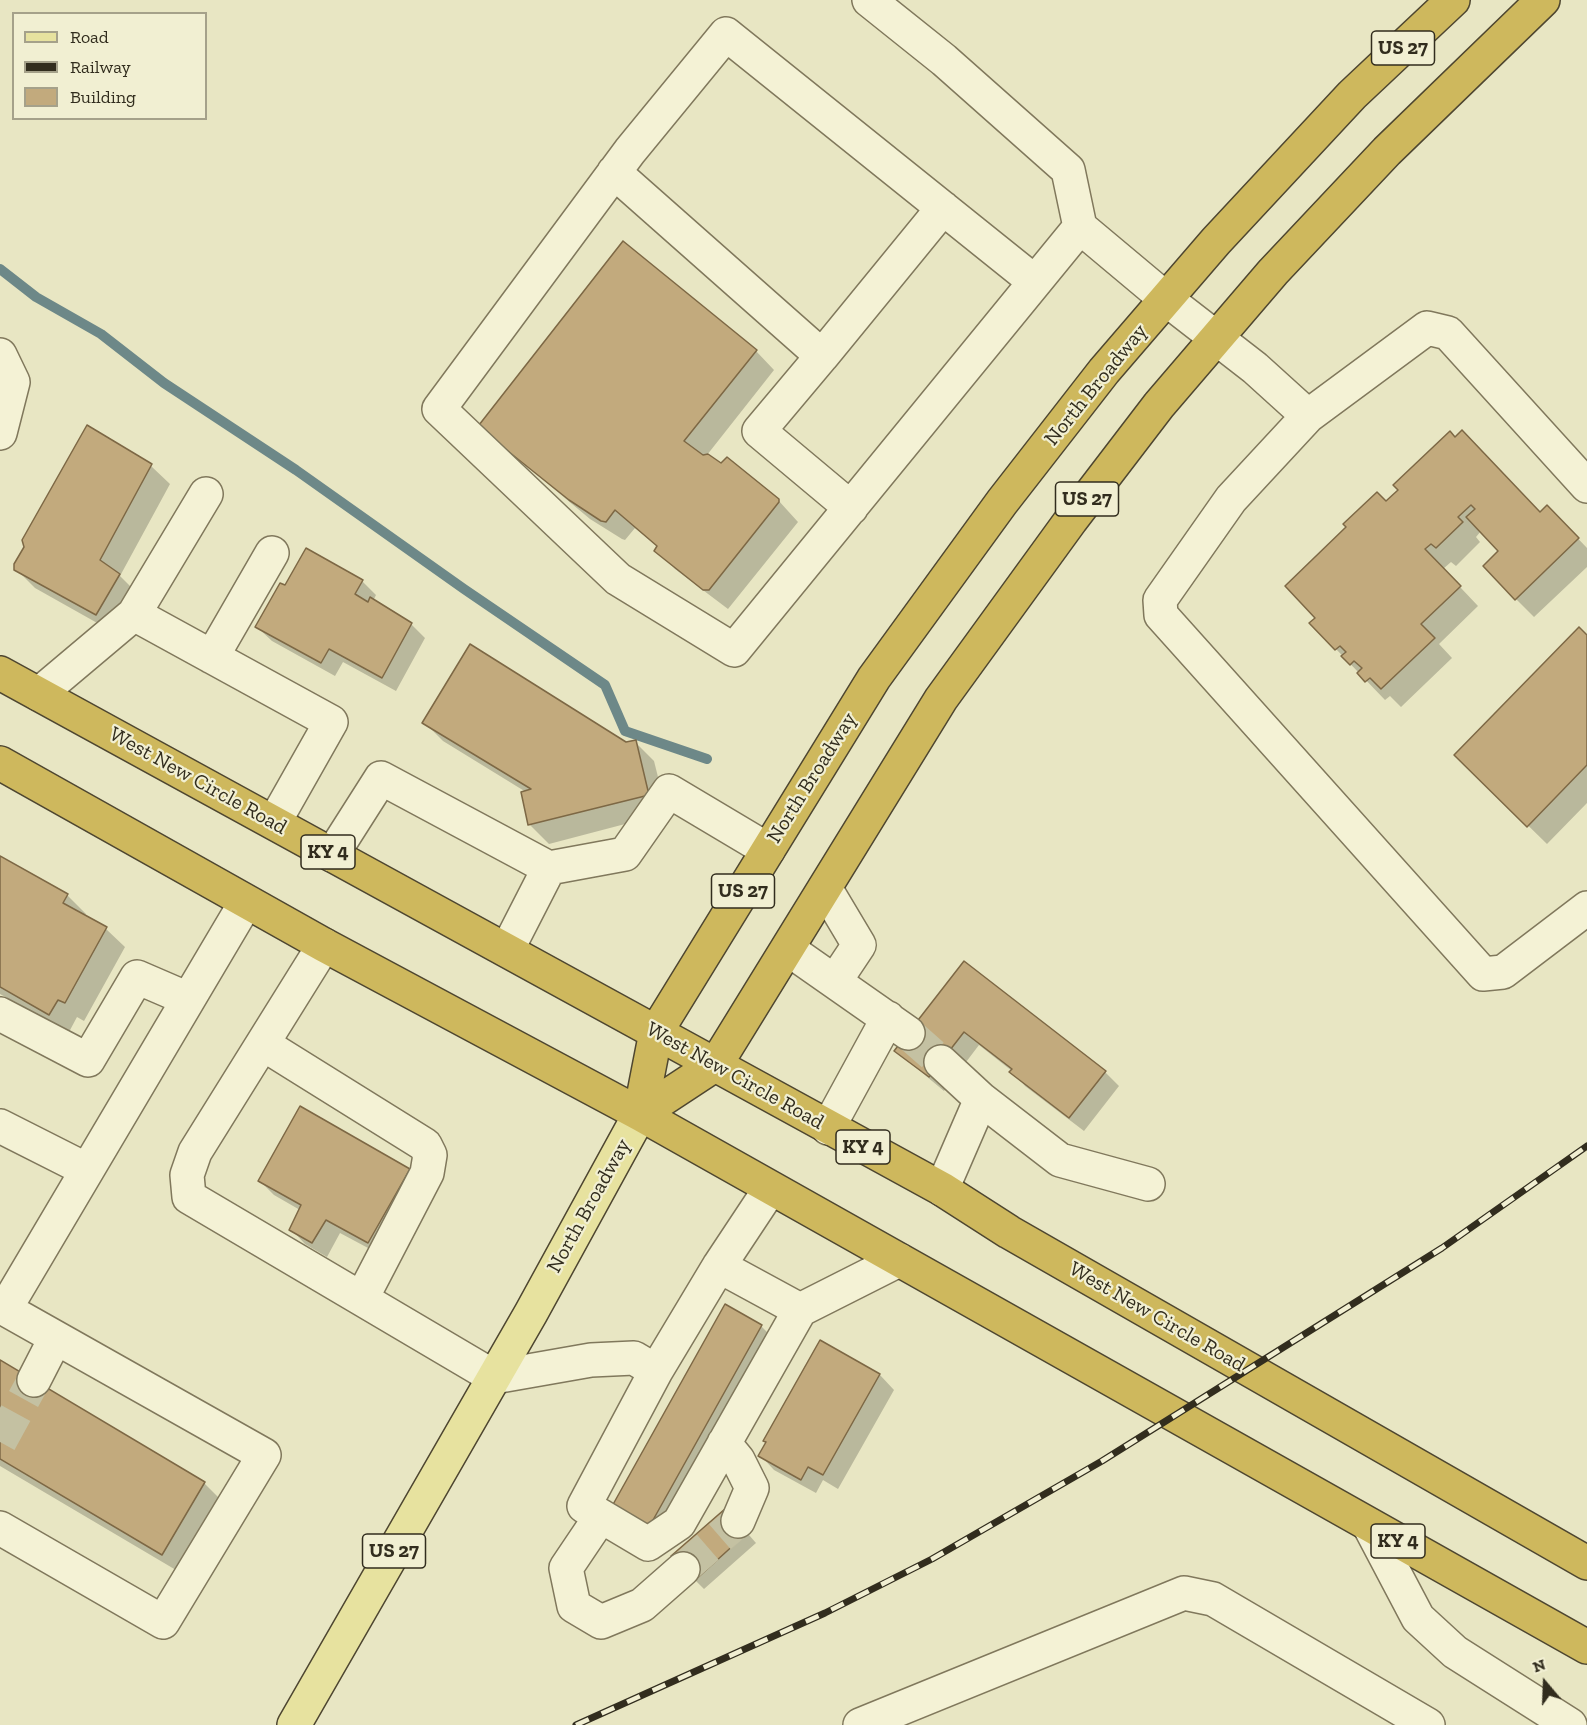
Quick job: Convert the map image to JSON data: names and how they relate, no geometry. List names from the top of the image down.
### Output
{
  "streets": {
    "highway": [
      "US 27",
      "North Broadway",
      "West New Circle Road",
      "KY 4"
    ]
  },
  "crossings": [
    ["US 27", "North Broadway"],
    ["US 27", "West New Circle Road"],
    ["US 27", "KY 4"],
    ["North Broadway", "West New Circle Road"],
    ["North Broadway", "KY 4"]
  ],
  "legend": ["Road", "Railway", "Building"],
  "north": "top"
}
